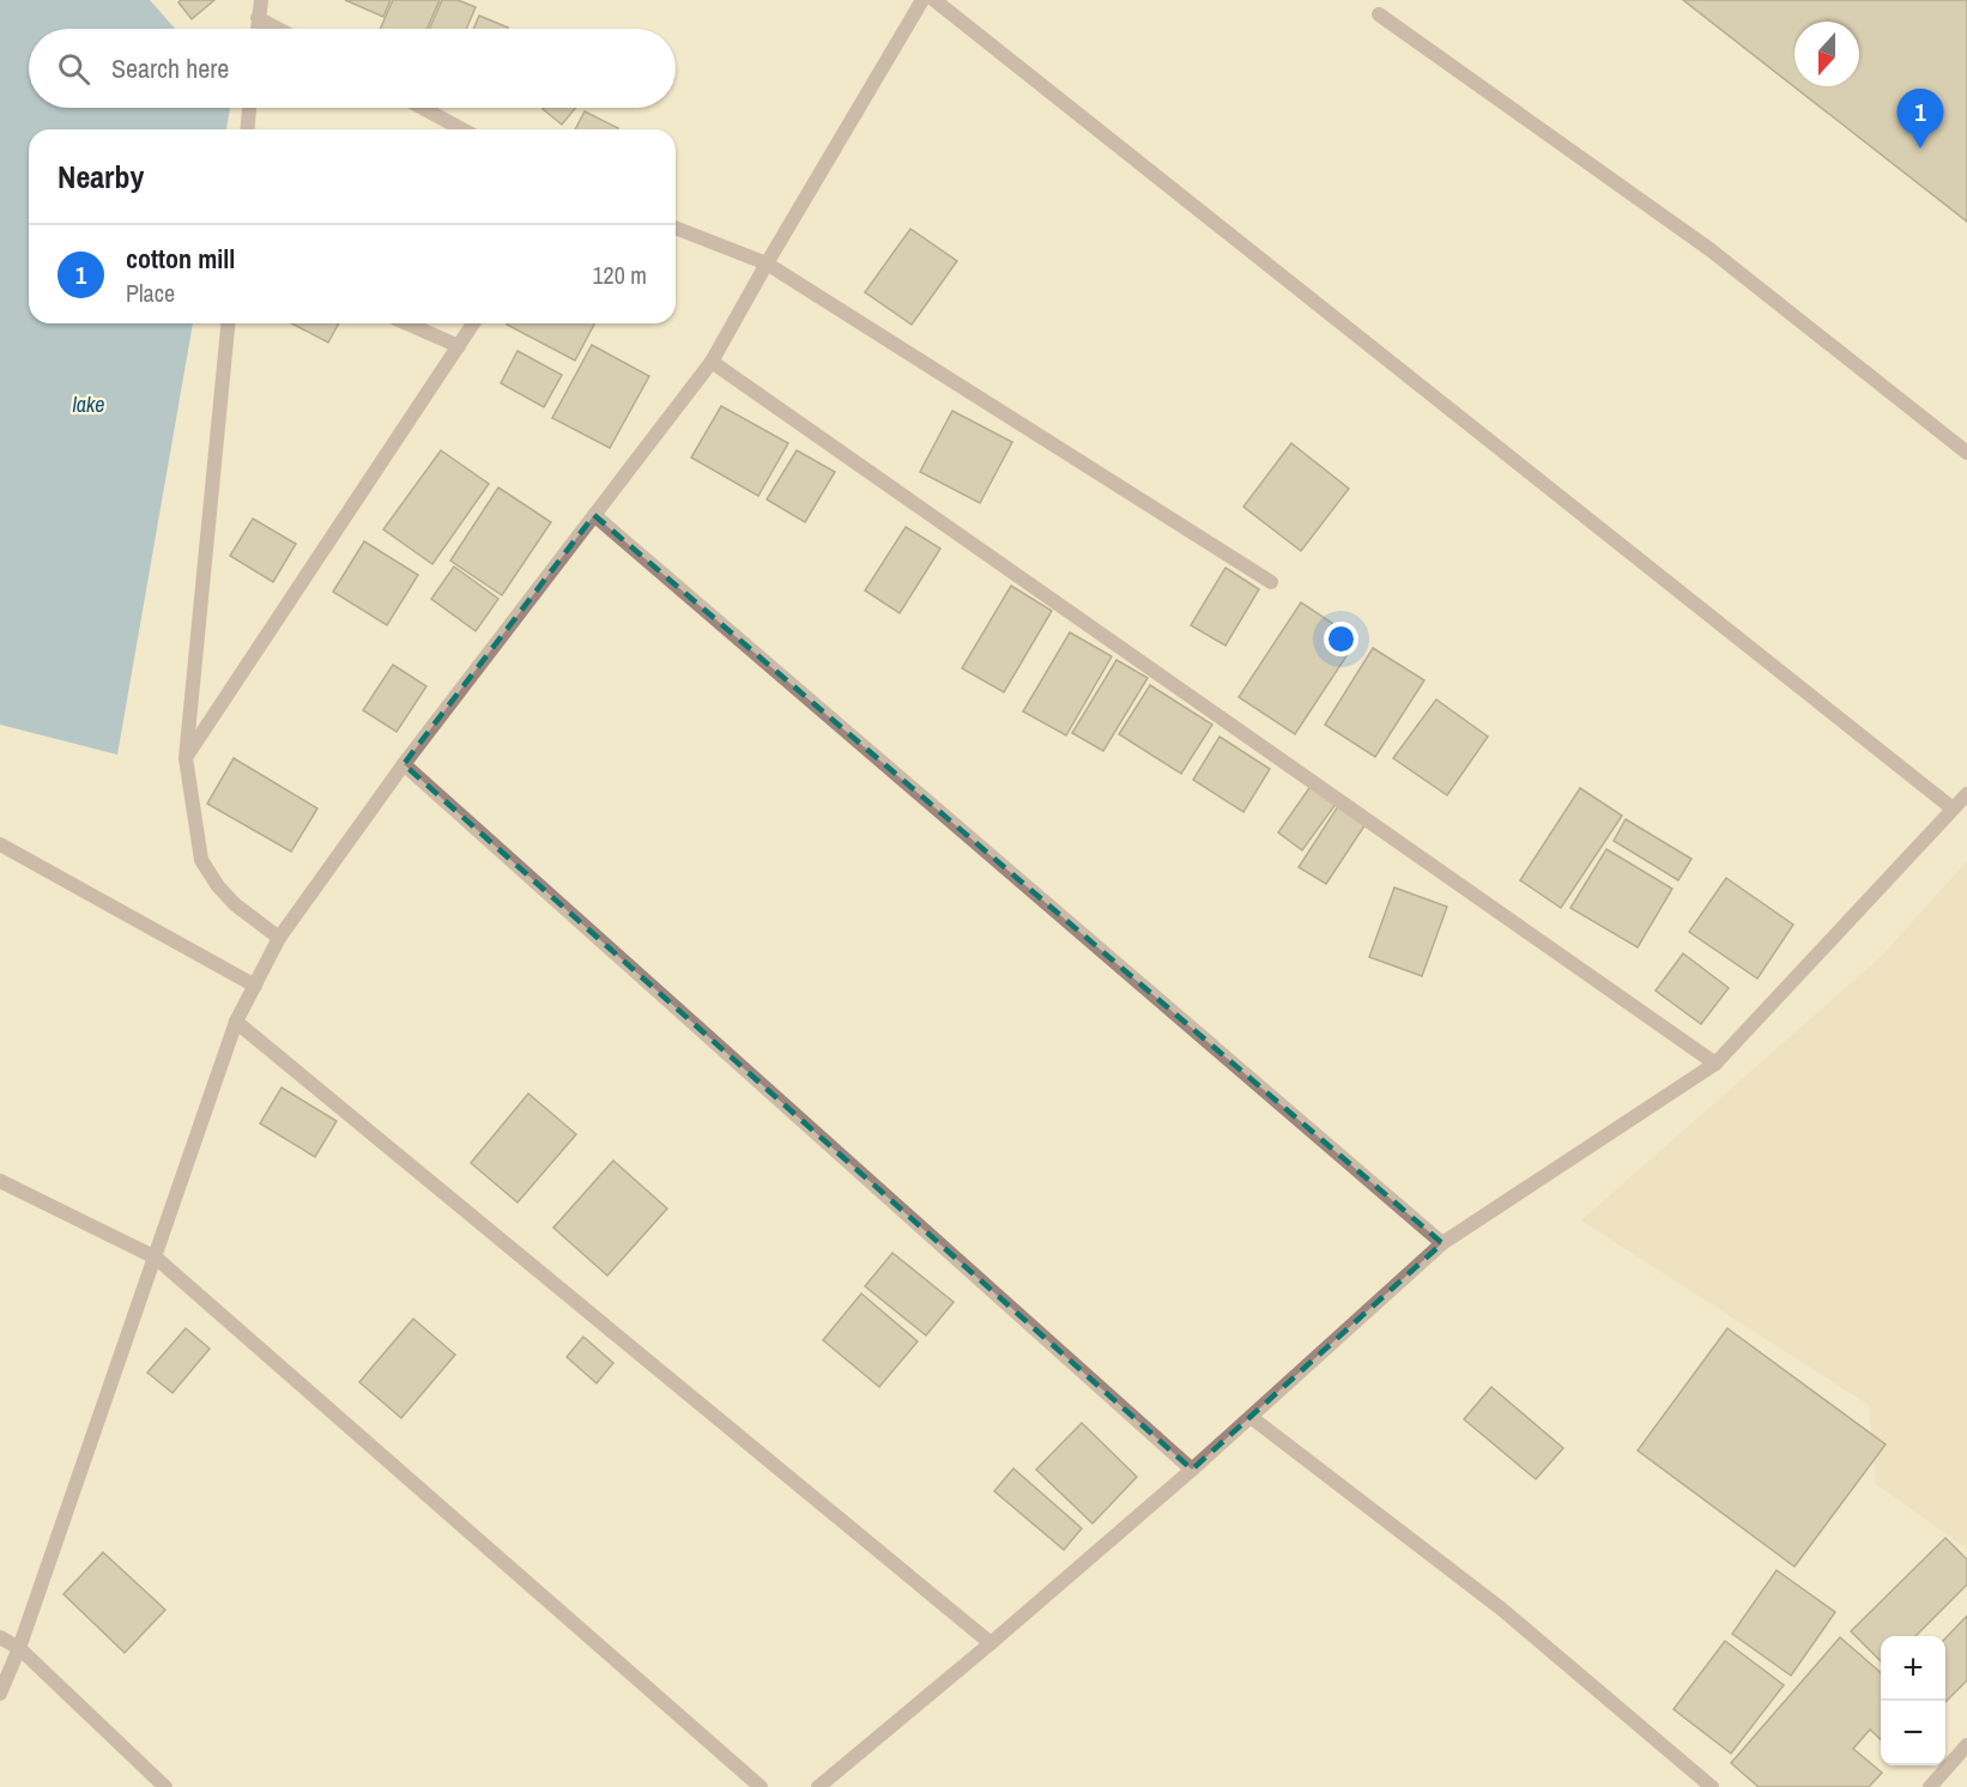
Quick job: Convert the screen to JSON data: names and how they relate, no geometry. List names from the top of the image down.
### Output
{
  "water": ["lake"],
  "north": "bottom",
  "page": {
    "search": "Search here",
    "pins": "1",
    "heading": "Nearby",
    "list": [
      {
        "mark": "1",
        "name": "cotton mill",
        "note": "Place",
        "value": "120 m"
      }
    ],
    "map_buttons": ["+", "−"]
  }
}
